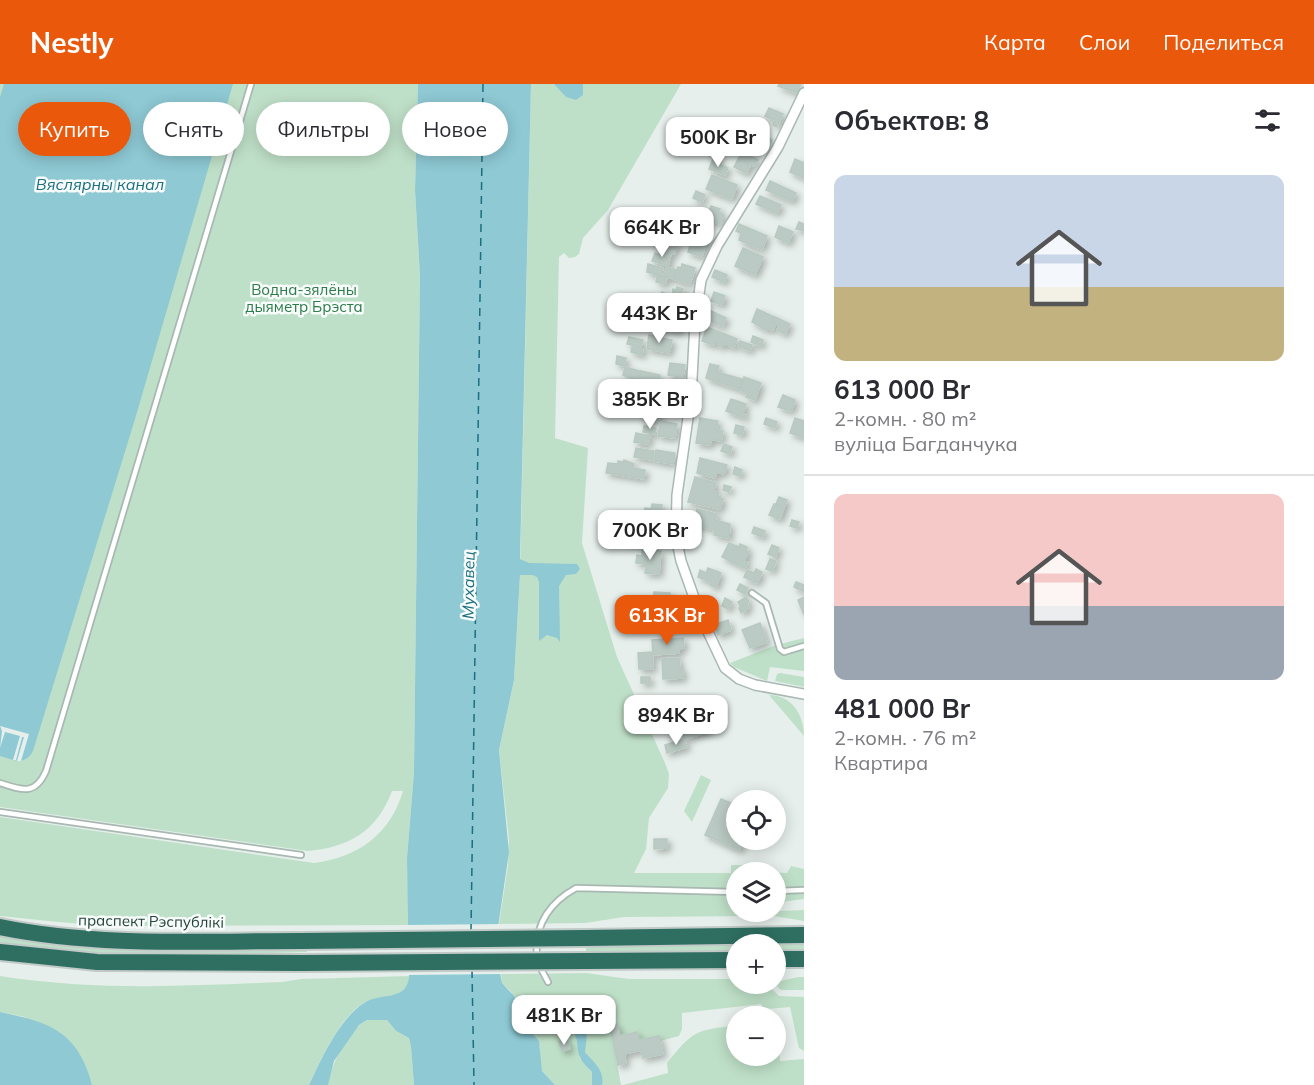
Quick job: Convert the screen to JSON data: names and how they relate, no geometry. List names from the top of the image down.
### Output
{
  "streets": {
    "highway": ["праспект Рэспублікі"]
  },
  "water": ["Вяслярны канал", "Мухавец"],
  "parks": ["Водна-зялёны дыяметр Брэста"],
  "page": {
    "header": "Nestly",
    "nav": ["Карта", "Слои", "Поделиться"],
    "heading": "Объектов: 8",
    "chip": [
      "Купить",
      "Снять",
      "Фильтры",
      "Новое"
    ],
    "price": [
      "500K Br",
      "664K Br",
      "443K Br",
      "385K Br",
      "700K Br",
      "613K Br",
      "894K Br",
      "481K Br"
    ],
    "list": [
      {
        "name": "613 000 Br",
        "note": "2-комн. · 80 m² · вуліца Багданчука"
      },
      {
        "name": "481 000 Br",
        "note": "2-комн. · 76 m² · Квартира"
      }
    ],
    "map_buttons": ["+", "−"]
  }
}
